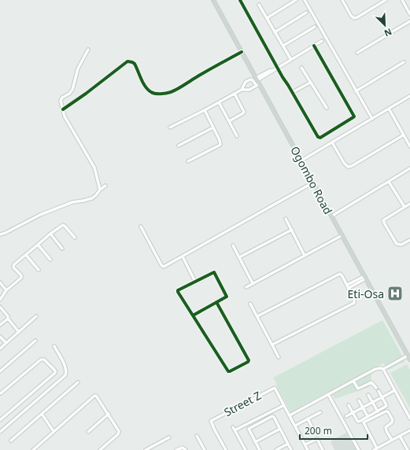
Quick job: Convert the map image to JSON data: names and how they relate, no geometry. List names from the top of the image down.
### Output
{
  "streets": {
    "main road": ["Ogombo Road"],
    "street": ["Street Z"]
  },
  "places": {
    "hospital": ["Eti-Osa"]
  },
  "scale_bar": "200 m",
  "north": "bottom right"
}
